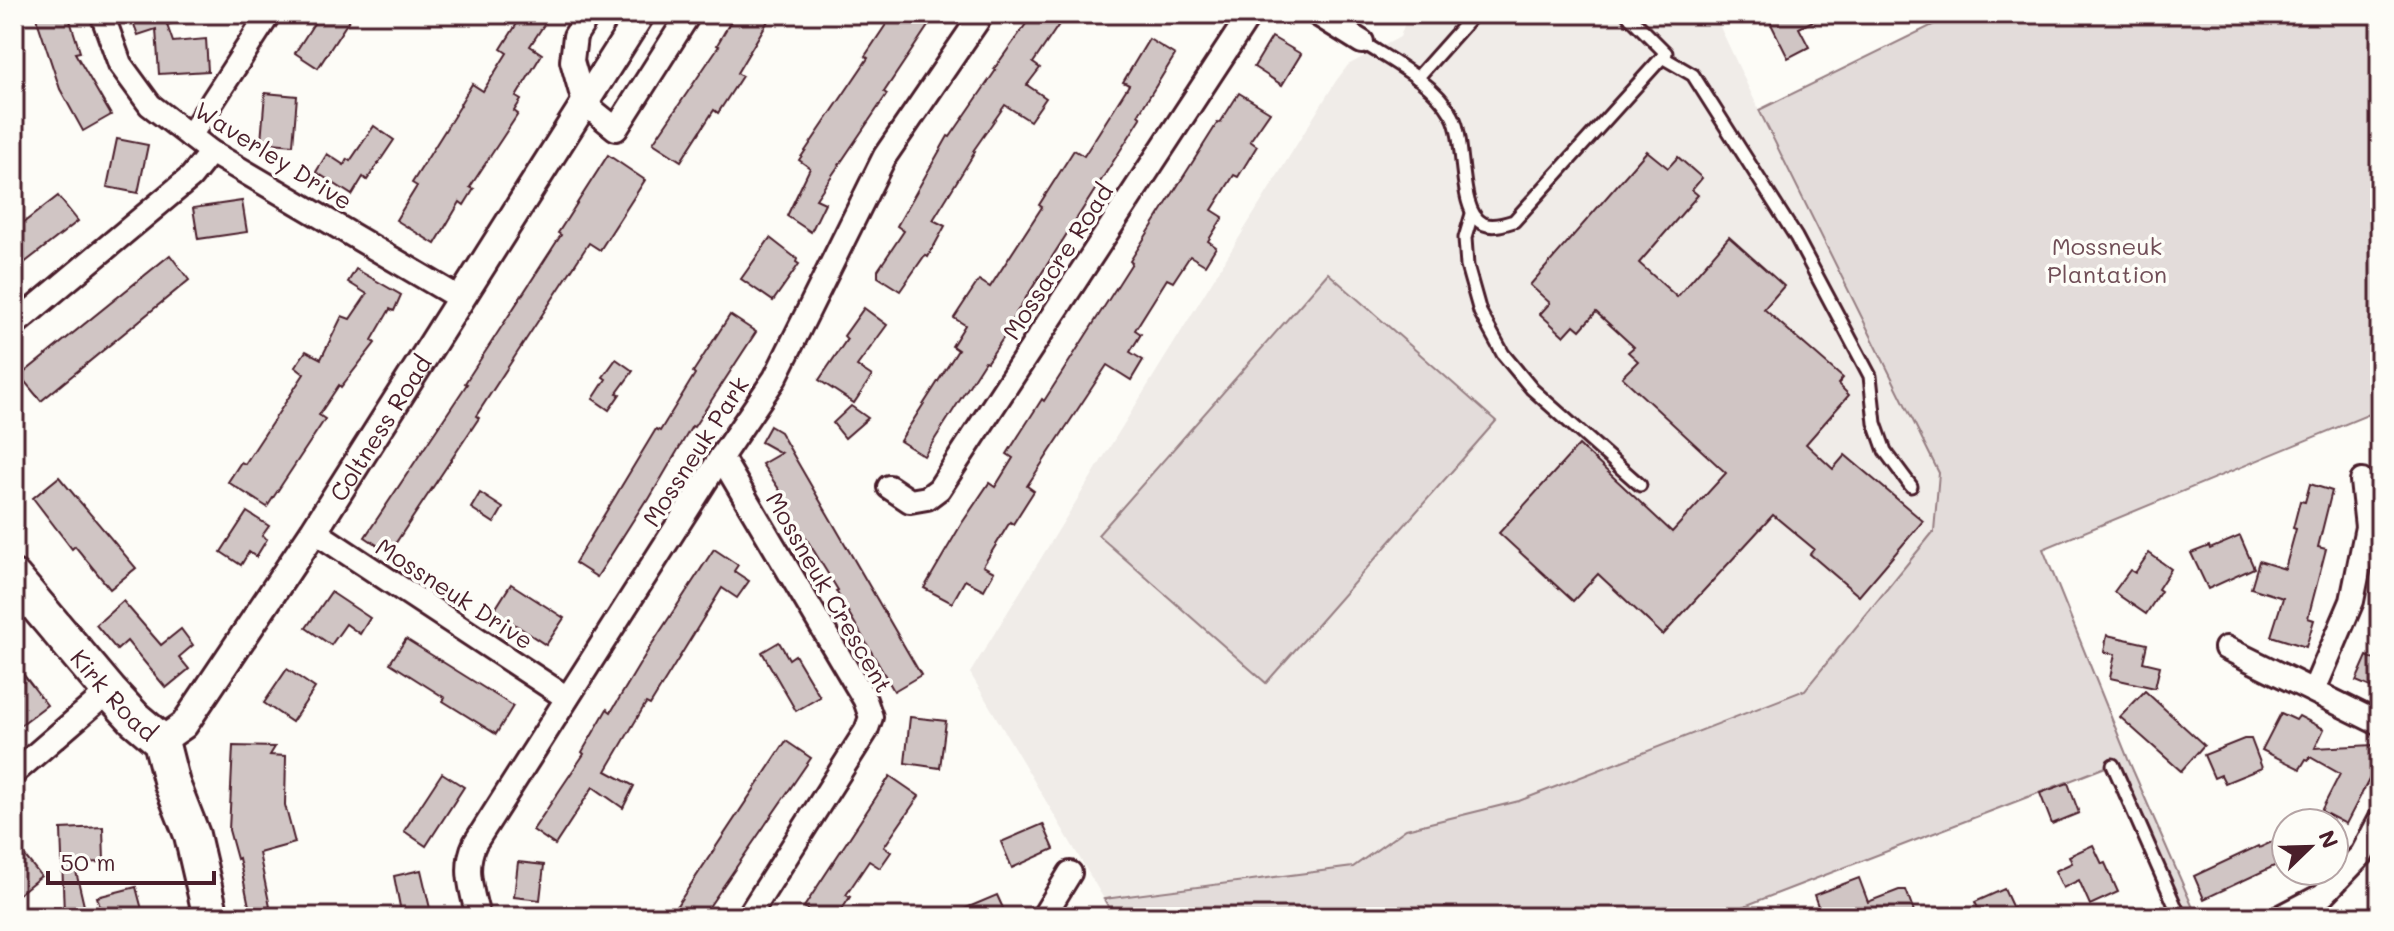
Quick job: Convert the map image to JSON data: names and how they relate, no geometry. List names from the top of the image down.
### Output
{
  "streets": {
    "main road": ["Kirk Road"],
    "street": [
      "Waverley Drive",
      "Mossacre Road",
      "Coltness Road",
      "Mossneuk Park",
      "Mossneuk Crescent",
      "Mossneuk Drive"
    ]
  },
  "crossings": [
    ["Waverley Drive", "Coltness Road"],
    ["Coltness Road", "Mossneuk Drive"],
    ["Coltness Road", "Kirk Road"],
    ["Mossneuk Park", "Mossneuk Crescent"],
    ["Mossneuk Park", "Mossneuk Drive"]
  ],
  "parks": ["Mossneuk Plantation"],
  "scale_bar": "50 m",
  "north": "top right"
}
